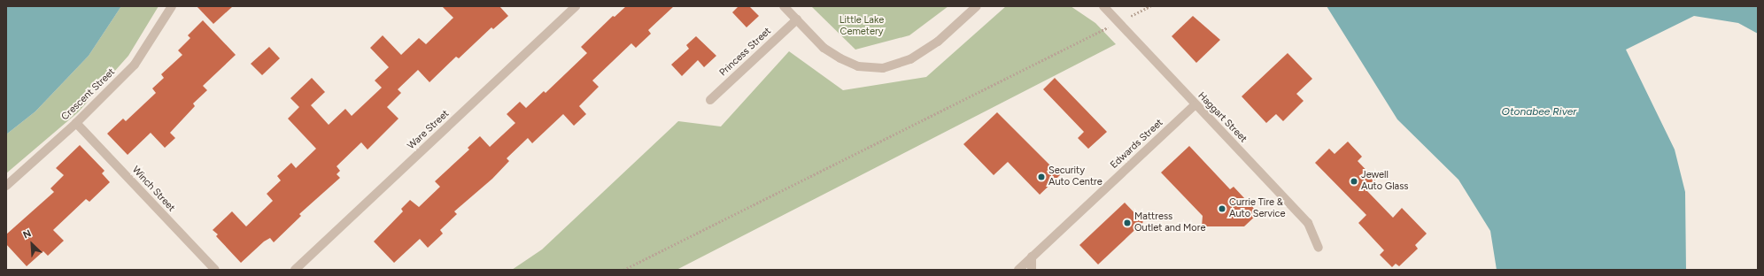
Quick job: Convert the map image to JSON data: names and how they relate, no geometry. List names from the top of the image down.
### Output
{
  "streets": {
    "street": [
      "Princess Street",
      "Crescent Street",
      "Haggart Street",
      "Ware Street",
      "Edwards Street",
      "Winch Street"
    ]
  },
  "crossings": [
    ["Crescent Street", "Winch Street"],
    ["Haggart Street", "Edwards Street"]
  ],
  "water": ["Otonabee River"],
  "parks": ["Little Lake Cemetery"],
  "places": [
    "Security Auto Centre",
    "Jewell Auto Glass",
    "Currie Tire & Auto Service",
    "Mattress Outlet and More"
  ],
  "north": "top left"
}
